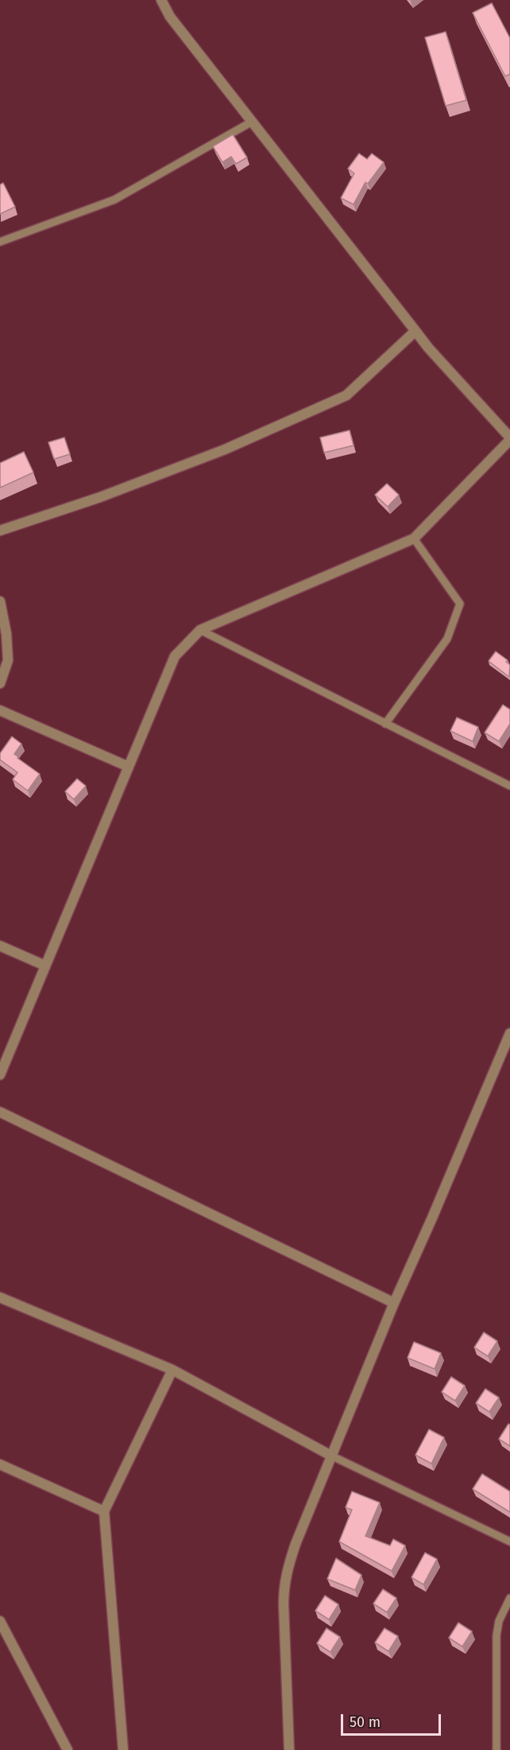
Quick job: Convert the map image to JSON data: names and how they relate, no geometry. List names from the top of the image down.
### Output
{
  "scale_bar": "50 m"
}
